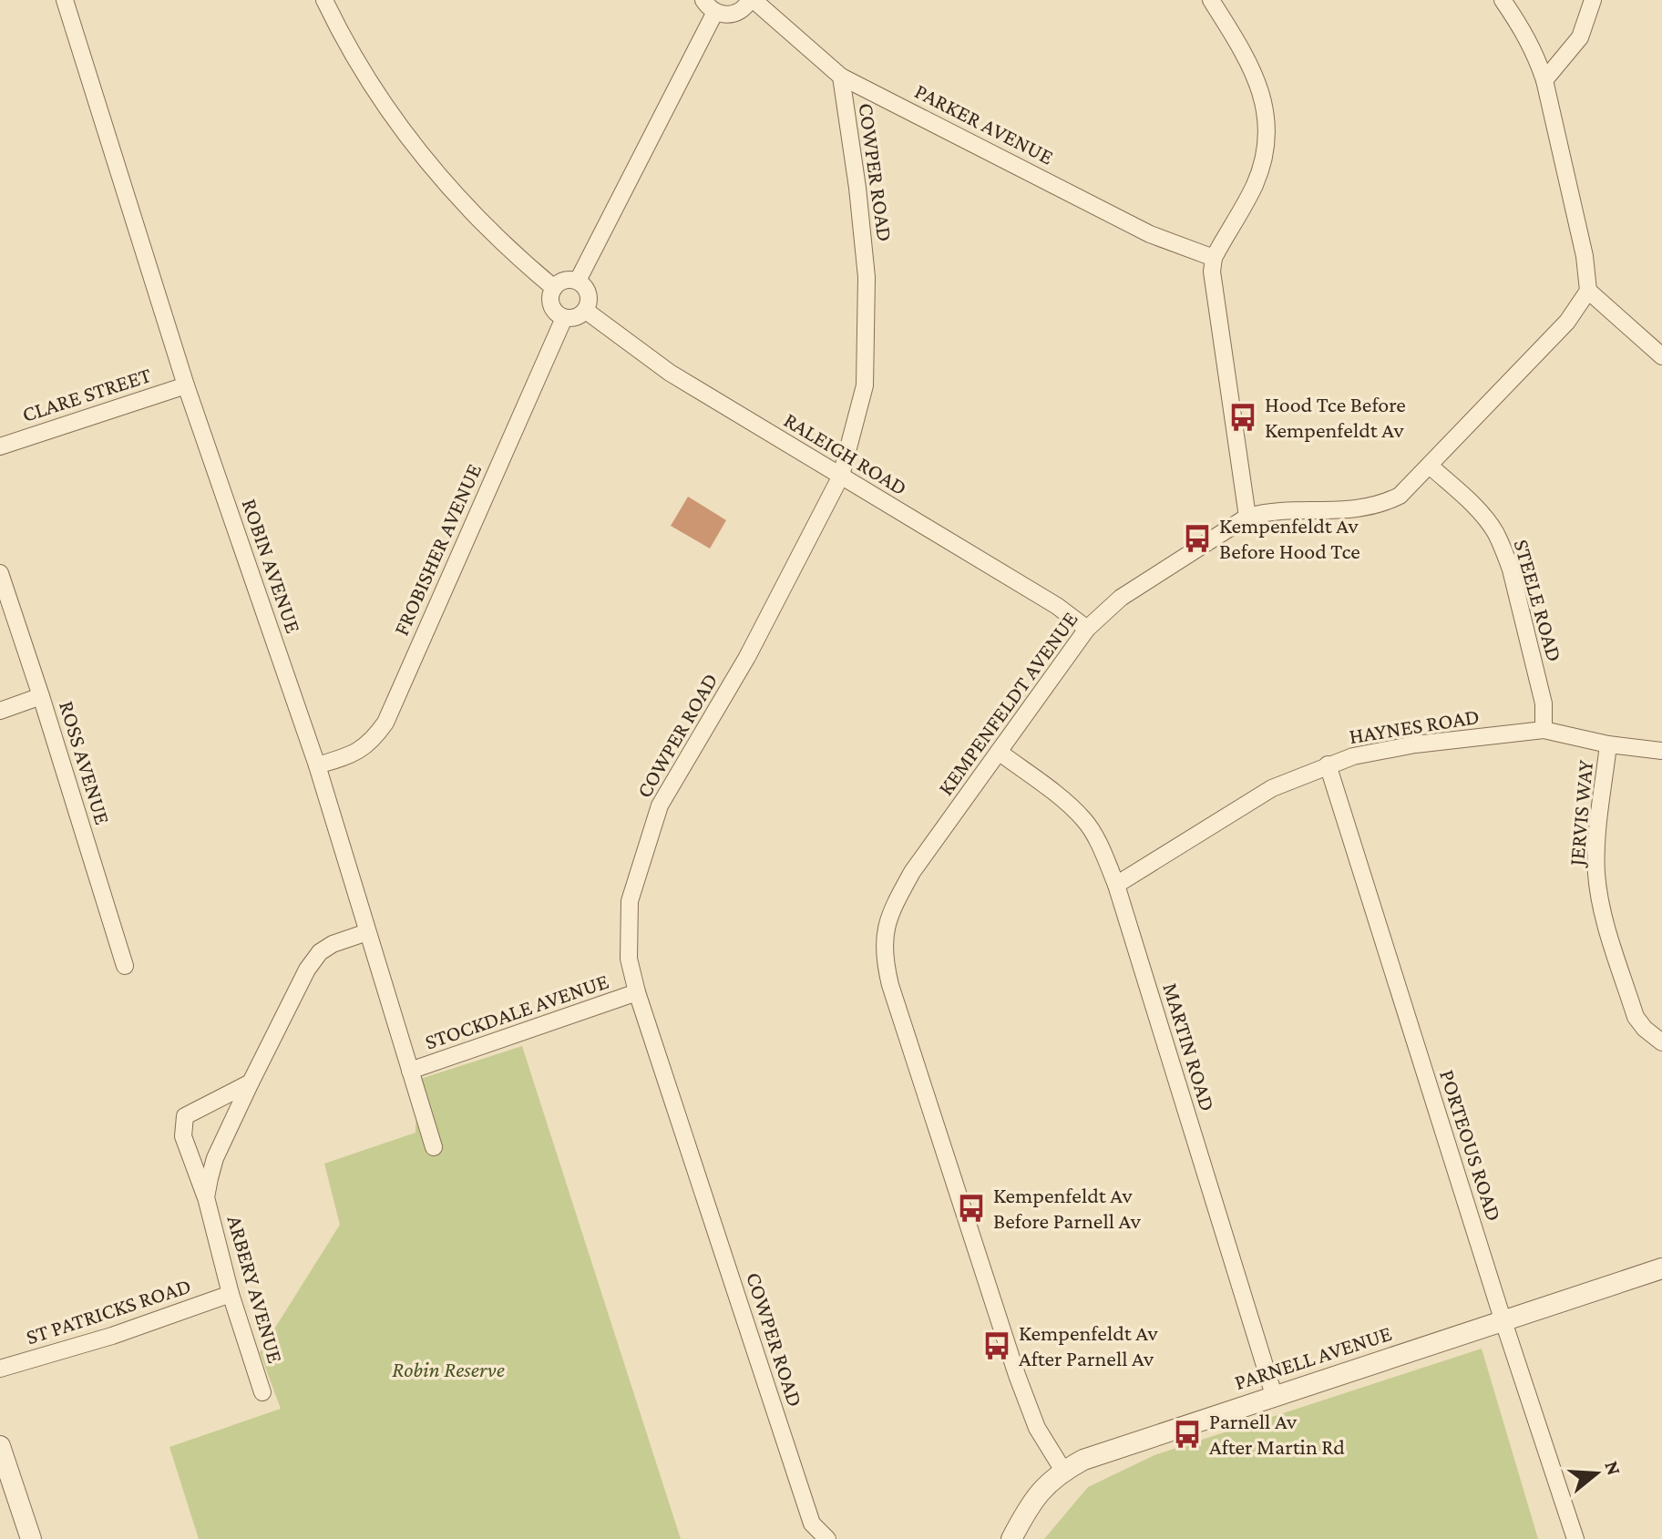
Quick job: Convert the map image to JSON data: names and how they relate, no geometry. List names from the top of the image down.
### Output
{
  "streets": {
    "street": [
      "PARKER AVENUE",
      "COWPER ROAD",
      "CLARE STREET",
      "RALEIGH ROAD",
      "FROBISHER AVENUE",
      "ROBIN AVENUE",
      "STEELE ROAD",
      "KEMPENFELDT AVENUE",
      "HAYNES ROAD",
      "ROSS AVENUE",
      "JERVIS WAY",
      "STOCKDALE AVENUE",
      "MARTIN ROAD",
      "PORTEOUS ROAD",
      "ARBERY AVENUE",
      "ST PATRICKS ROAD",
      "PARNELL AVENUE"
    ]
  },
  "crossings": [
    ["PARKER AVENUE", "COWPER ROAD"],
    ["COWPER ROAD", "RALEIGH ROAD"],
    ["COWPER ROAD", "STOCKDALE AVENUE"],
    ["CLARE STREET", "ROBIN AVENUE"],
    ["RALEIGH ROAD", "FROBISHER AVENUE"],
    ["RALEIGH ROAD", "KEMPENFELDT AVENUE"],
    ["FROBISHER AVENUE", "ROBIN AVENUE"],
    ["ROBIN AVENUE", "STOCKDALE AVENUE"],
    ["ROBIN AVENUE", "ARBERY AVENUE"],
    ["STEELE ROAD", "KEMPENFELDT AVENUE"],
    ["STEELE ROAD", "HAYNES ROAD"],
    ["KEMPENFELDT AVENUE", "MARTIN ROAD"],
    ["KEMPENFELDT AVENUE", "PARNELL AVENUE"],
    ["HAYNES ROAD", "JERVIS WAY"],
    ["HAYNES ROAD", "MARTIN ROAD"],
    ["HAYNES ROAD", "PORTEOUS ROAD"],
    ["MARTIN ROAD", "PARNELL AVENUE"],
    ["PORTEOUS ROAD", "PARNELL AVENUE"],
    ["ARBERY AVENUE", "ST PATRICKS ROAD"]
  ],
  "parks": ["Robin Reserve"],
  "places": {
    "bus stop": [
      "Hood Tce Before Kempenfeldt Av",
      "Kempenfeldt Av Before Hood Tce",
      "Kempenfeldt Av Before Parnell Av",
      "Kempenfeldt Av After Parnell Av",
      "Parnell Av After Martin Rd"
    ]
  },
  "north": "right"
}
